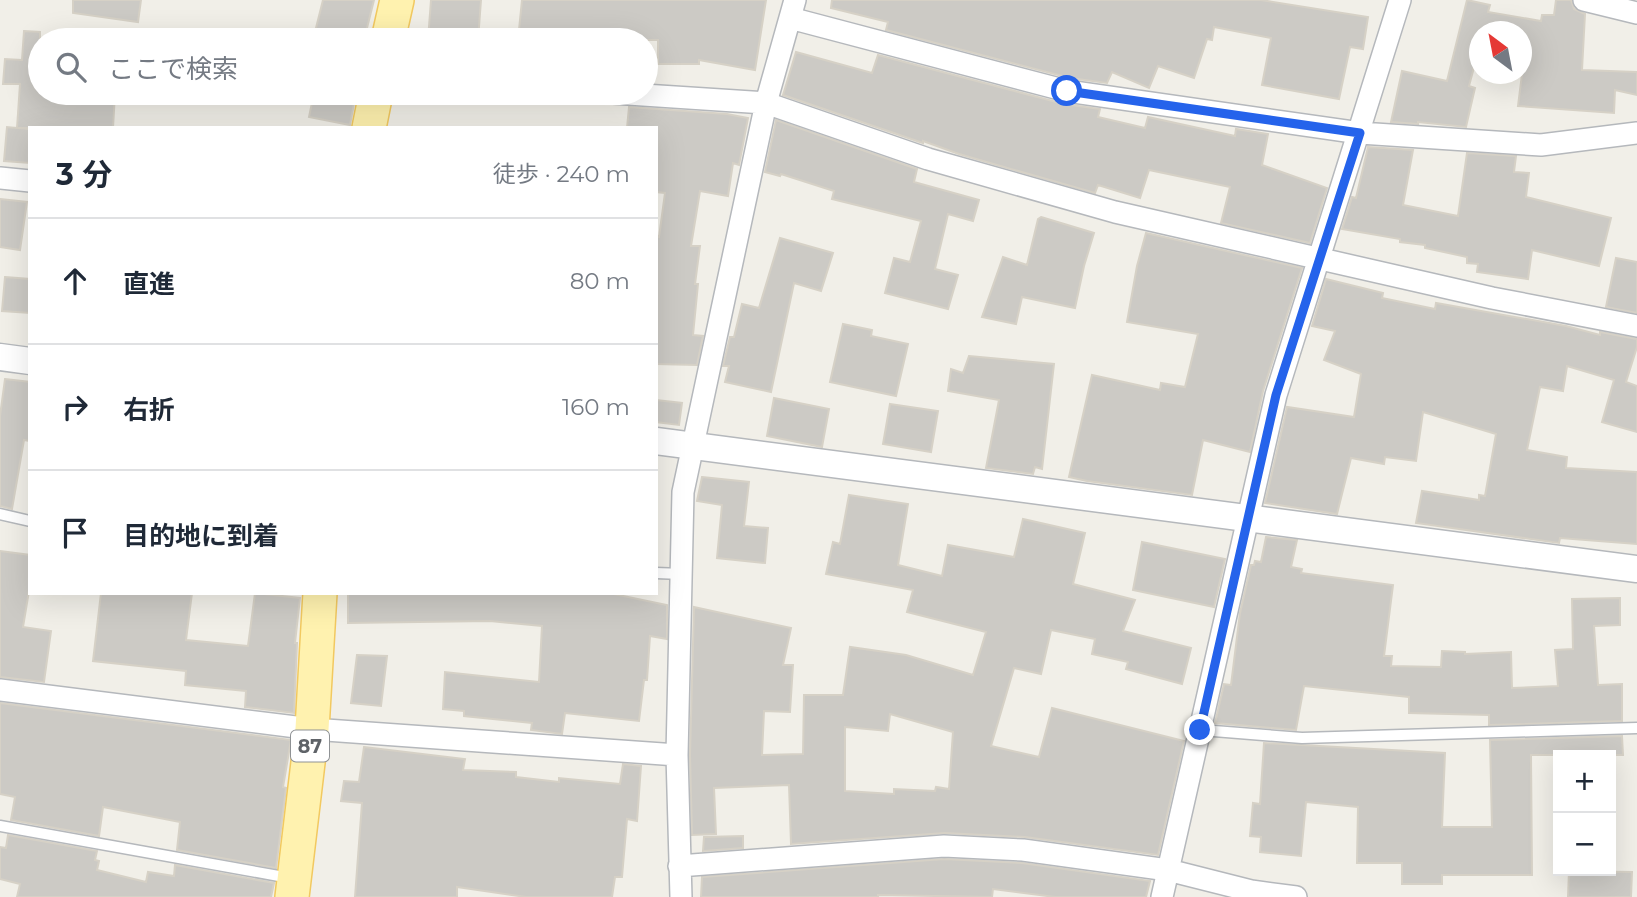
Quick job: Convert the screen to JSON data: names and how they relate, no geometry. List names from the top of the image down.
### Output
{
  "streets": {
    "main road": ["87"]
  },
  "north": "top left",
  "page": {
    "search": "ここで検索",
    "heading": ["3 分", "徒歩 · 240 m"],
    "list": [
      ["直進", "80 m"],
      ["右折", "160 m"],
      "目的地に到着"
    ],
    "map_buttons": ["+", "−"]
  }
}
